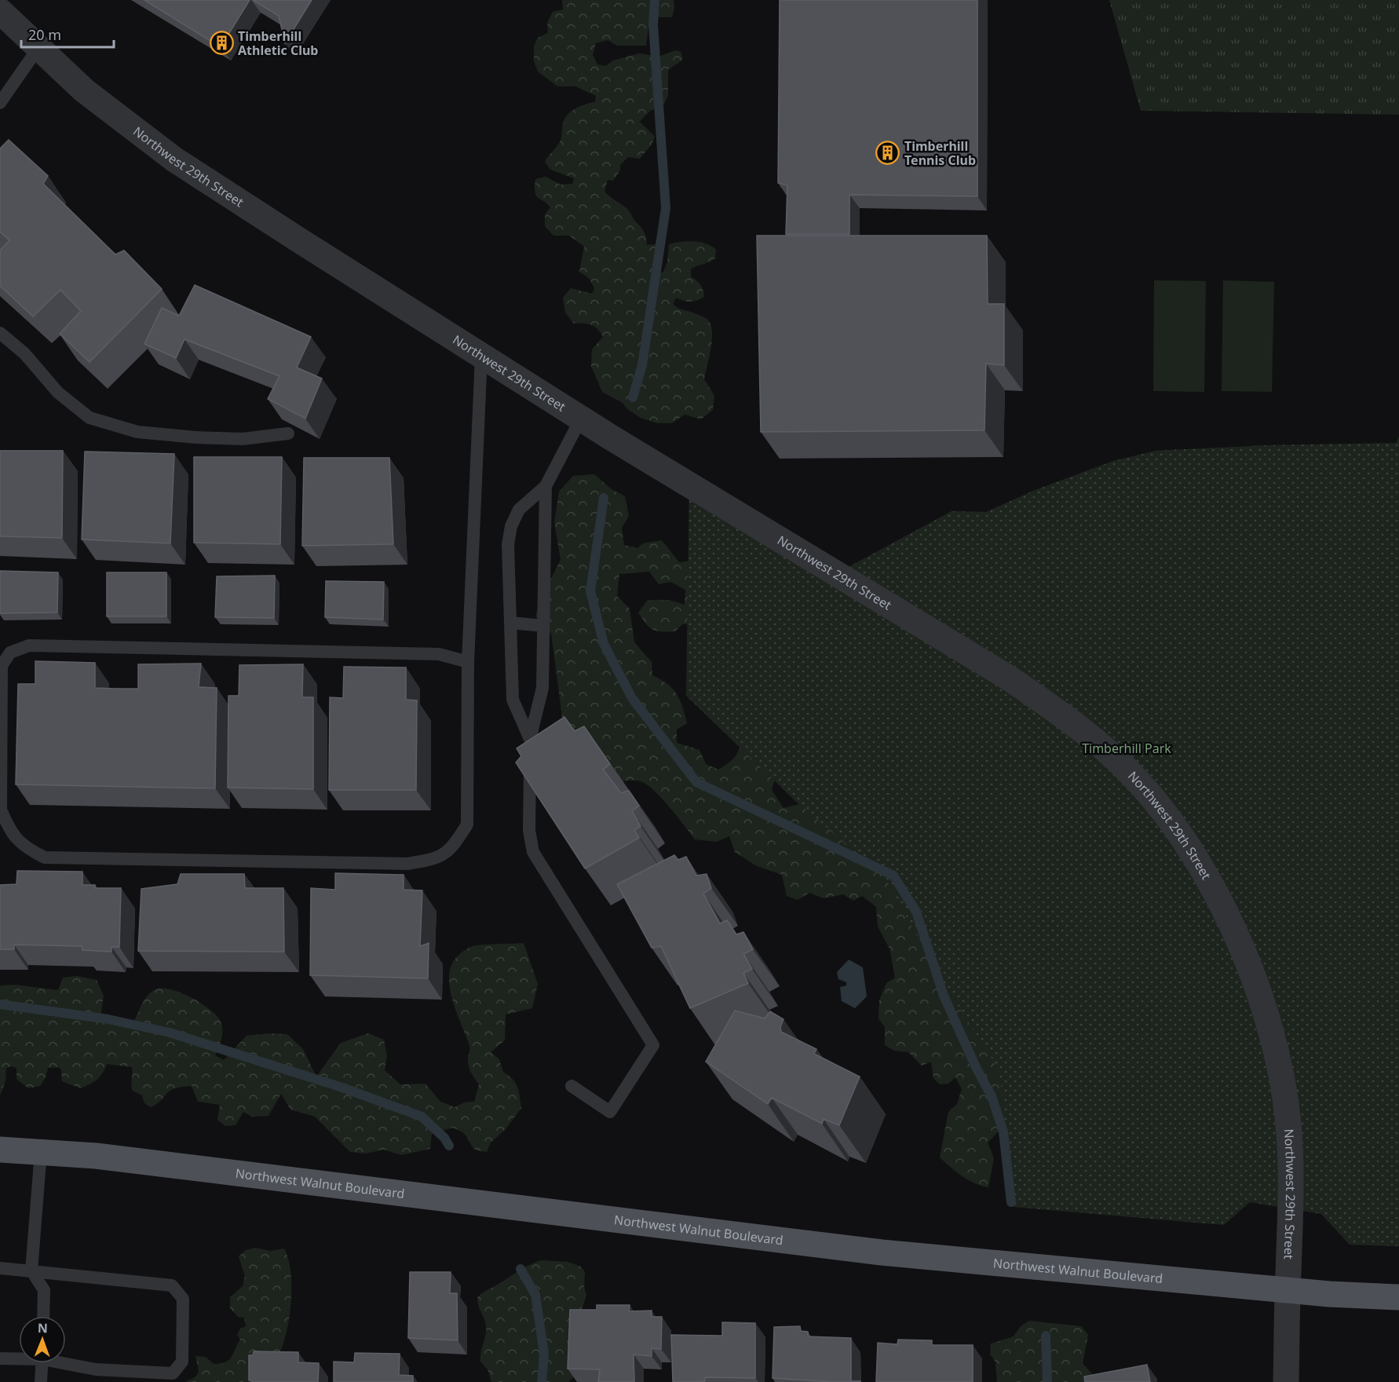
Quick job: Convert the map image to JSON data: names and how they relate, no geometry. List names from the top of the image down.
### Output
{
  "streets": {
    "main road": ["Northwest Walnut Boulevard"],
    "street": ["Northwest 29th Street"]
  },
  "crossings": [
    ["Northwest 29th Street", "Northwest Walnut Boulevard"]
  ],
  "parks": ["Timberhill Park"],
  "places": {
    "building": ["Timberhill Athletic Club", "Timberhill Tennis Club"]
  },
  "scale_bar": "20 m",
  "north": "top"
}
